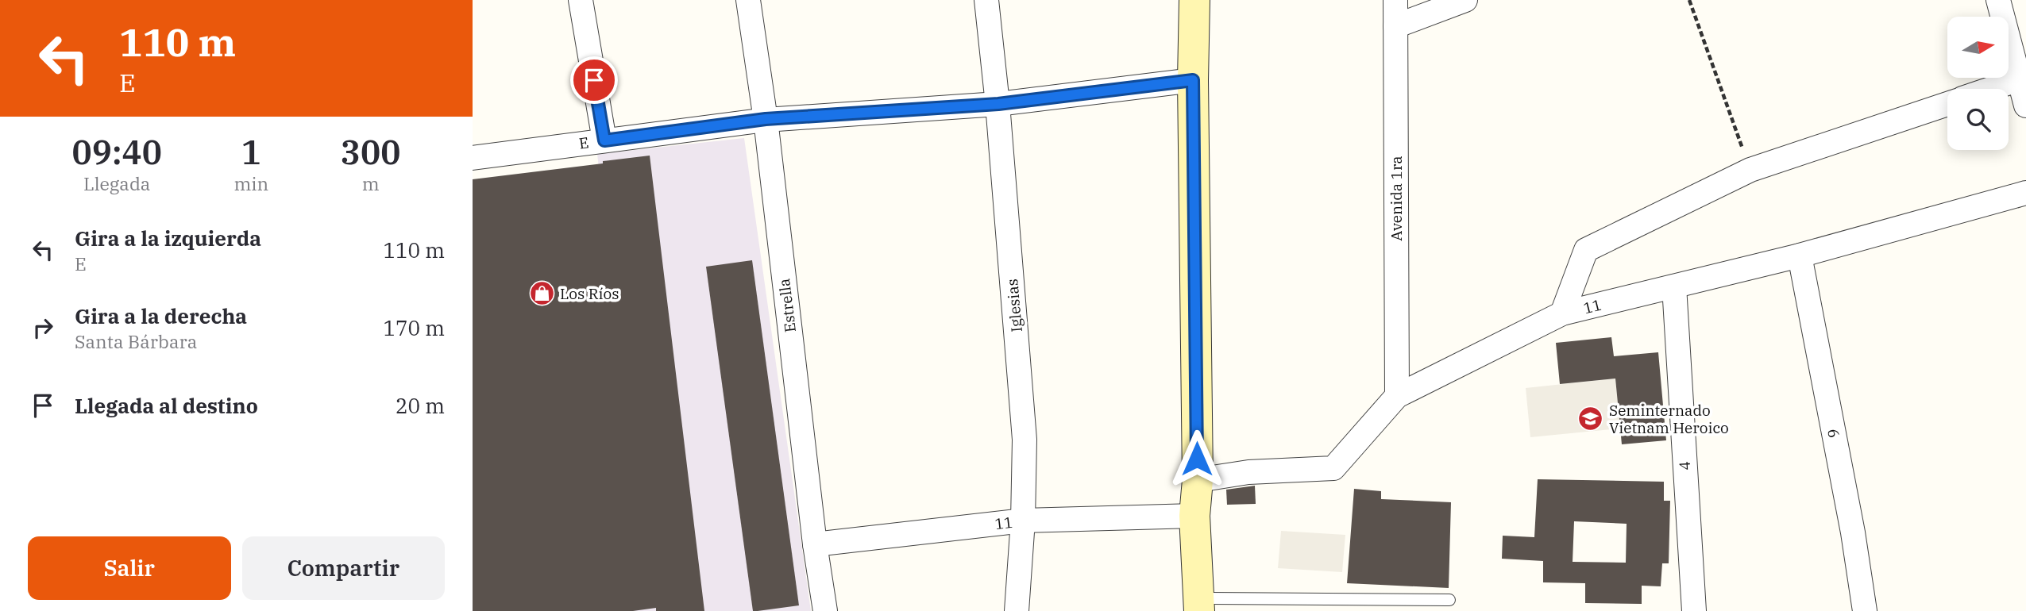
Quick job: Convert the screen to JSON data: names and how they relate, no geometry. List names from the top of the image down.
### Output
{
  "streets": {
    "street": [
      "E",
      "Avenida 1ra",
      "Estrella",
      "Iglesias",
      "11",
      "6",
      "4"
    ]
  },
  "crossings": [
    ["E", "Estrella"],
    ["E", "Iglesias"],
    ["Avenida 1ra", "11"],
    ["Estrella", "11"],
    ["Iglesias", "11"],
    ["11", "6"],
    ["11", "4"]
  ],
  "places": {
    "shop": ["Los Ríos"],
    "school or university": ["Seminternado Vietnam Heroico"]
  },
  "north": "right",
  "page": {
    "turn": ["110 m", "E"],
    "eta": [
      "09:40",
      "Llegada",
      "1",
      "min",
      "300",
      "m"
    ],
    "list": [
      {
        "name": "Gira a la izquierda",
        "note": "E",
        "value": "110 m"
      },
      {
        "name": "Gira a la derecha",
        "note": "Santa Bárbara",
        "value": "170 m"
      },
      {
        "name": "Llegada al destino",
        "value": "20 m"
      }
    ],
    "buttons": ["Salir", "Compartir"]
  }
}
